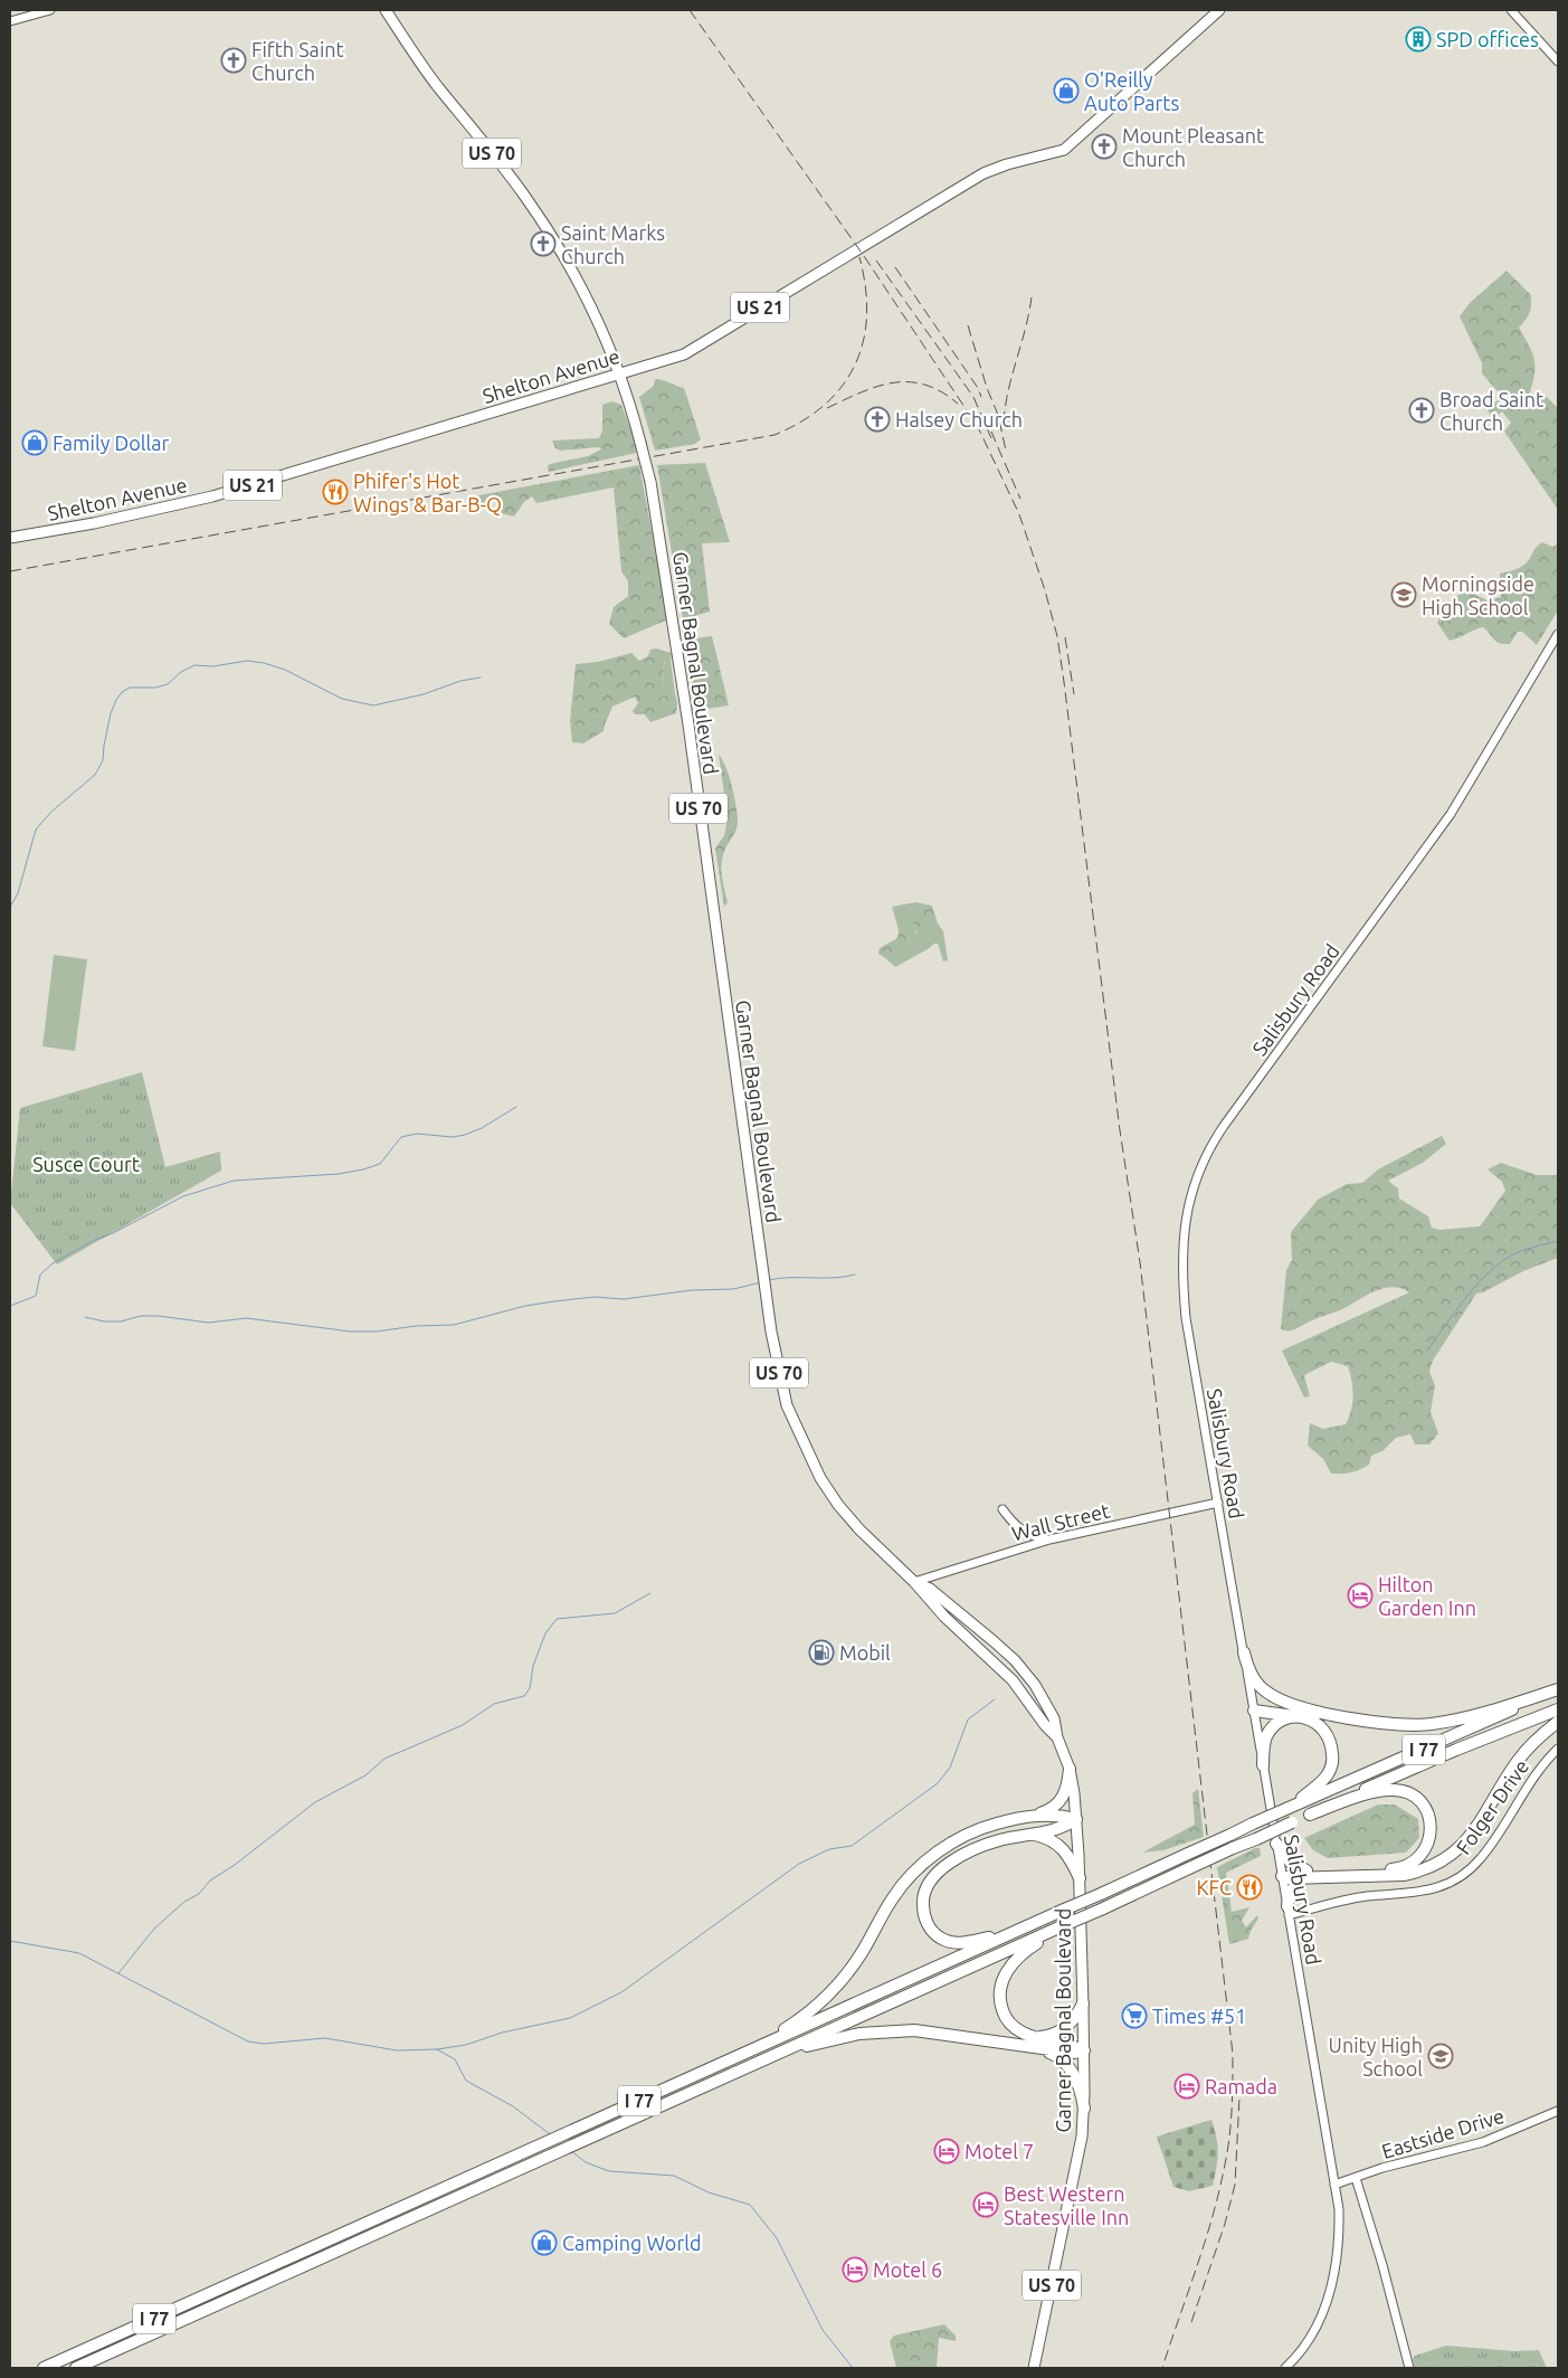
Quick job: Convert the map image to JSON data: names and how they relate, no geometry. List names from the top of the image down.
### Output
{
  "streets": {
    "highway": ["I 77"],
    "main road": [
      "US 70",
      "US 21",
      "Shelton Avenue",
      "Garner Bagnal Boulevard"
    ],
    "street": [
      "Salisbury Road",
      "Wall Street",
      "Folger Drive",
      "Eastside Drive"
    ]
  },
  "crossings": [
    ["Shelton Avenue", "Garner Bagnal Boulevard"],
    ["Garner Bagnal Boulevard", "Wall Street"],
    ["Salisbury Road", "Wall Street"],
    ["Salisbury Road", "Folger Drive"],
    ["Salisbury Road", "Eastside Drive"]
  ],
  "parks": ["Susce Court"],
  "places": {
    "building": ["SPD offices"],
    "church": [
      "Fifth Saint Church",
      "Mount Pleasant Church",
      "Saint Marks Church",
      "Broad Saint Church",
      "Halsey Church"
    ],
    "shop": ["O'Reilly Auto Parts", "Family Dollar", "Camping World"],
    "restaurant": ["Phifer's Hot Wings & Bar-B-Q", "KFC"],
    "school or university": ["Morningside High School", "Unity High School"],
    "hotel": [
      "Hilton Garden Inn",
      "Ramada",
      "Motel 7",
      "Best Western Statesville Inn",
      "Motel 6"
    ],
    "fuel station": ["Mobil"],
    "supermarket": ["Times #51"]
  }
}
